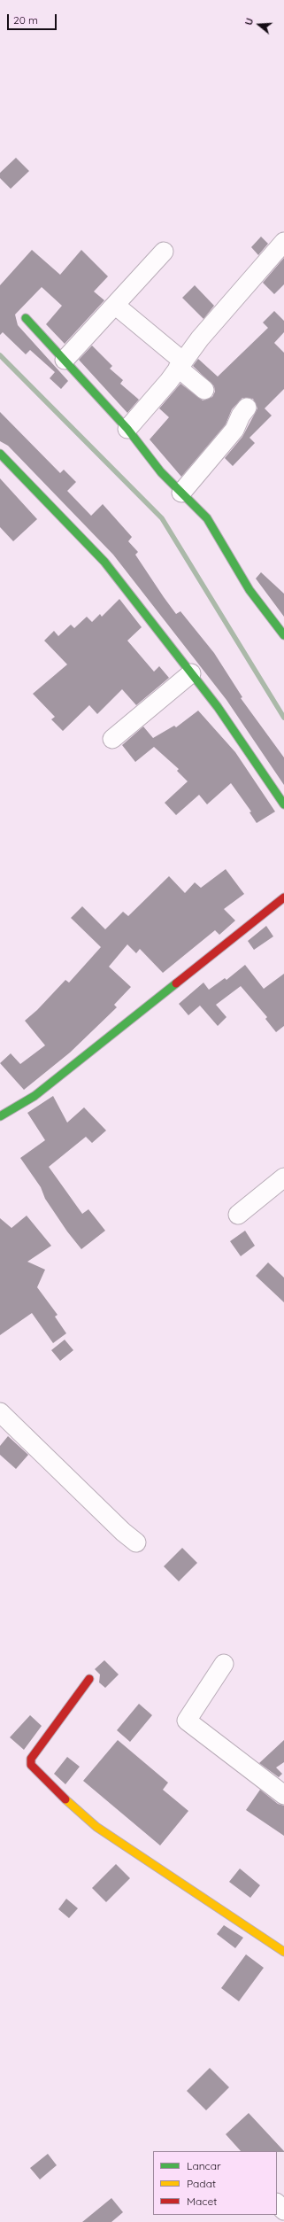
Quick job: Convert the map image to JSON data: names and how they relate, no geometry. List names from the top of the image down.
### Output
{
  "legend": ["Lancar", "Padat", "Macet"],
  "scale_bar": "20 m",
  "north": "left"
}
